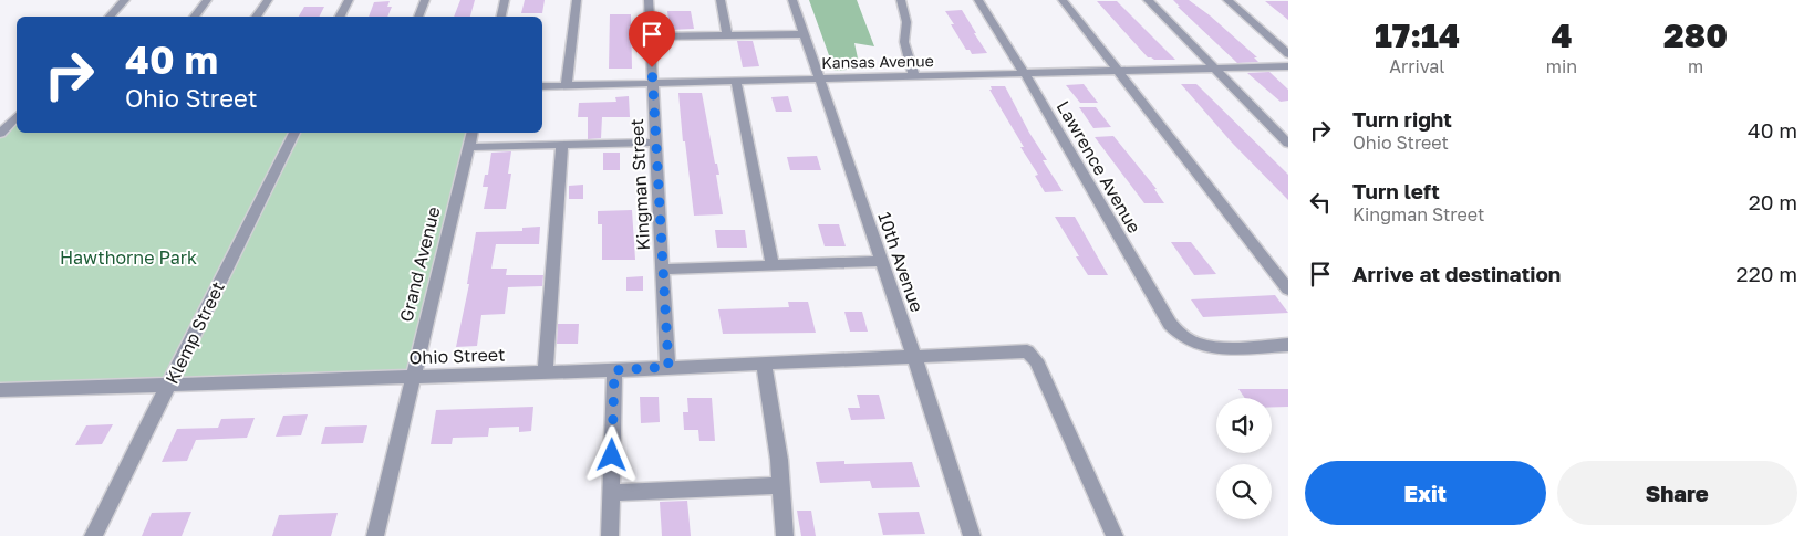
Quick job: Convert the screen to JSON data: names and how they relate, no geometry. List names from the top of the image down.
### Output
{
  "streets": {
    "street": [
      "Kansas Avenue",
      "Lawrence Avenue",
      "Kingman Street",
      "10th Avenue",
      "Grand Avenue",
      "Klemp Street",
      "Ohio Street"
    ]
  },
  "crossings": [
    ["Kansas Avenue", "Lawrence Avenue"],
    ["Kansas Avenue", "Kingman Street"],
    ["Kansas Avenue", "10th Avenue"],
    ["Kingman Street", "Ohio Street"],
    ["10th Avenue", "Ohio Street"],
    ["Grand Avenue", "Ohio Street"],
    ["Klemp Street", "Ohio Street"]
  ],
  "parks": ["Hawthorne Park"],
  "page": {
    "eta": [
      "17:14",
      "Arrival",
      "4",
      "min",
      "280",
      "m"
    ],
    "turn": ["40 m", "Ohio Street"],
    "list": [
      {
        "name": "Turn right",
        "note": "Ohio Street",
        "value": "40 m"
      },
      {
        "name": "Turn left",
        "note": "Kingman Street",
        "value": "20 m"
      },
      {
        "name": "Arrive at destination",
        "value": "220 m"
      }
    ],
    "buttons": ["Exit", "Share"]
  }
}
